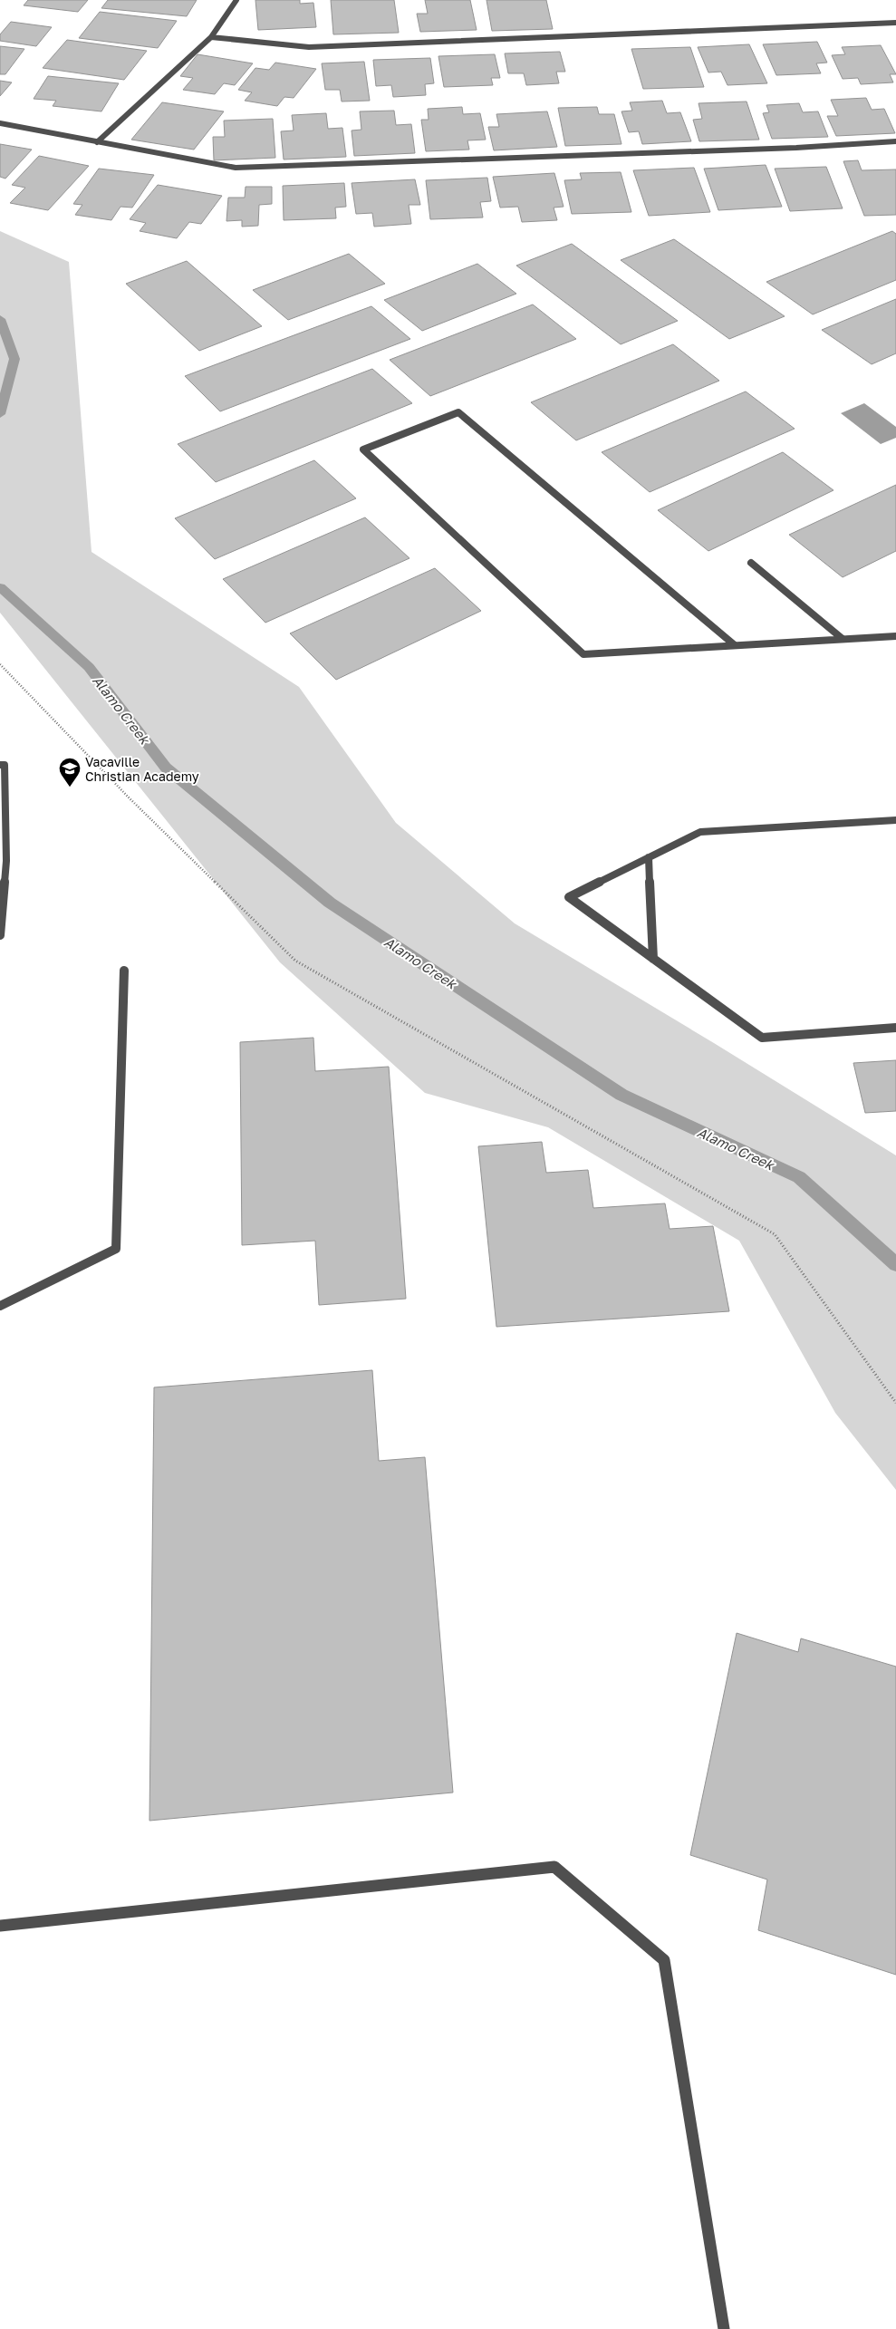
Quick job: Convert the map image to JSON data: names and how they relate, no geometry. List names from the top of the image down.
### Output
{
  "water": ["Alamo Creek"],
  "places": {
    "school or university": ["Vacaville Christian Academy"]
  }
}
